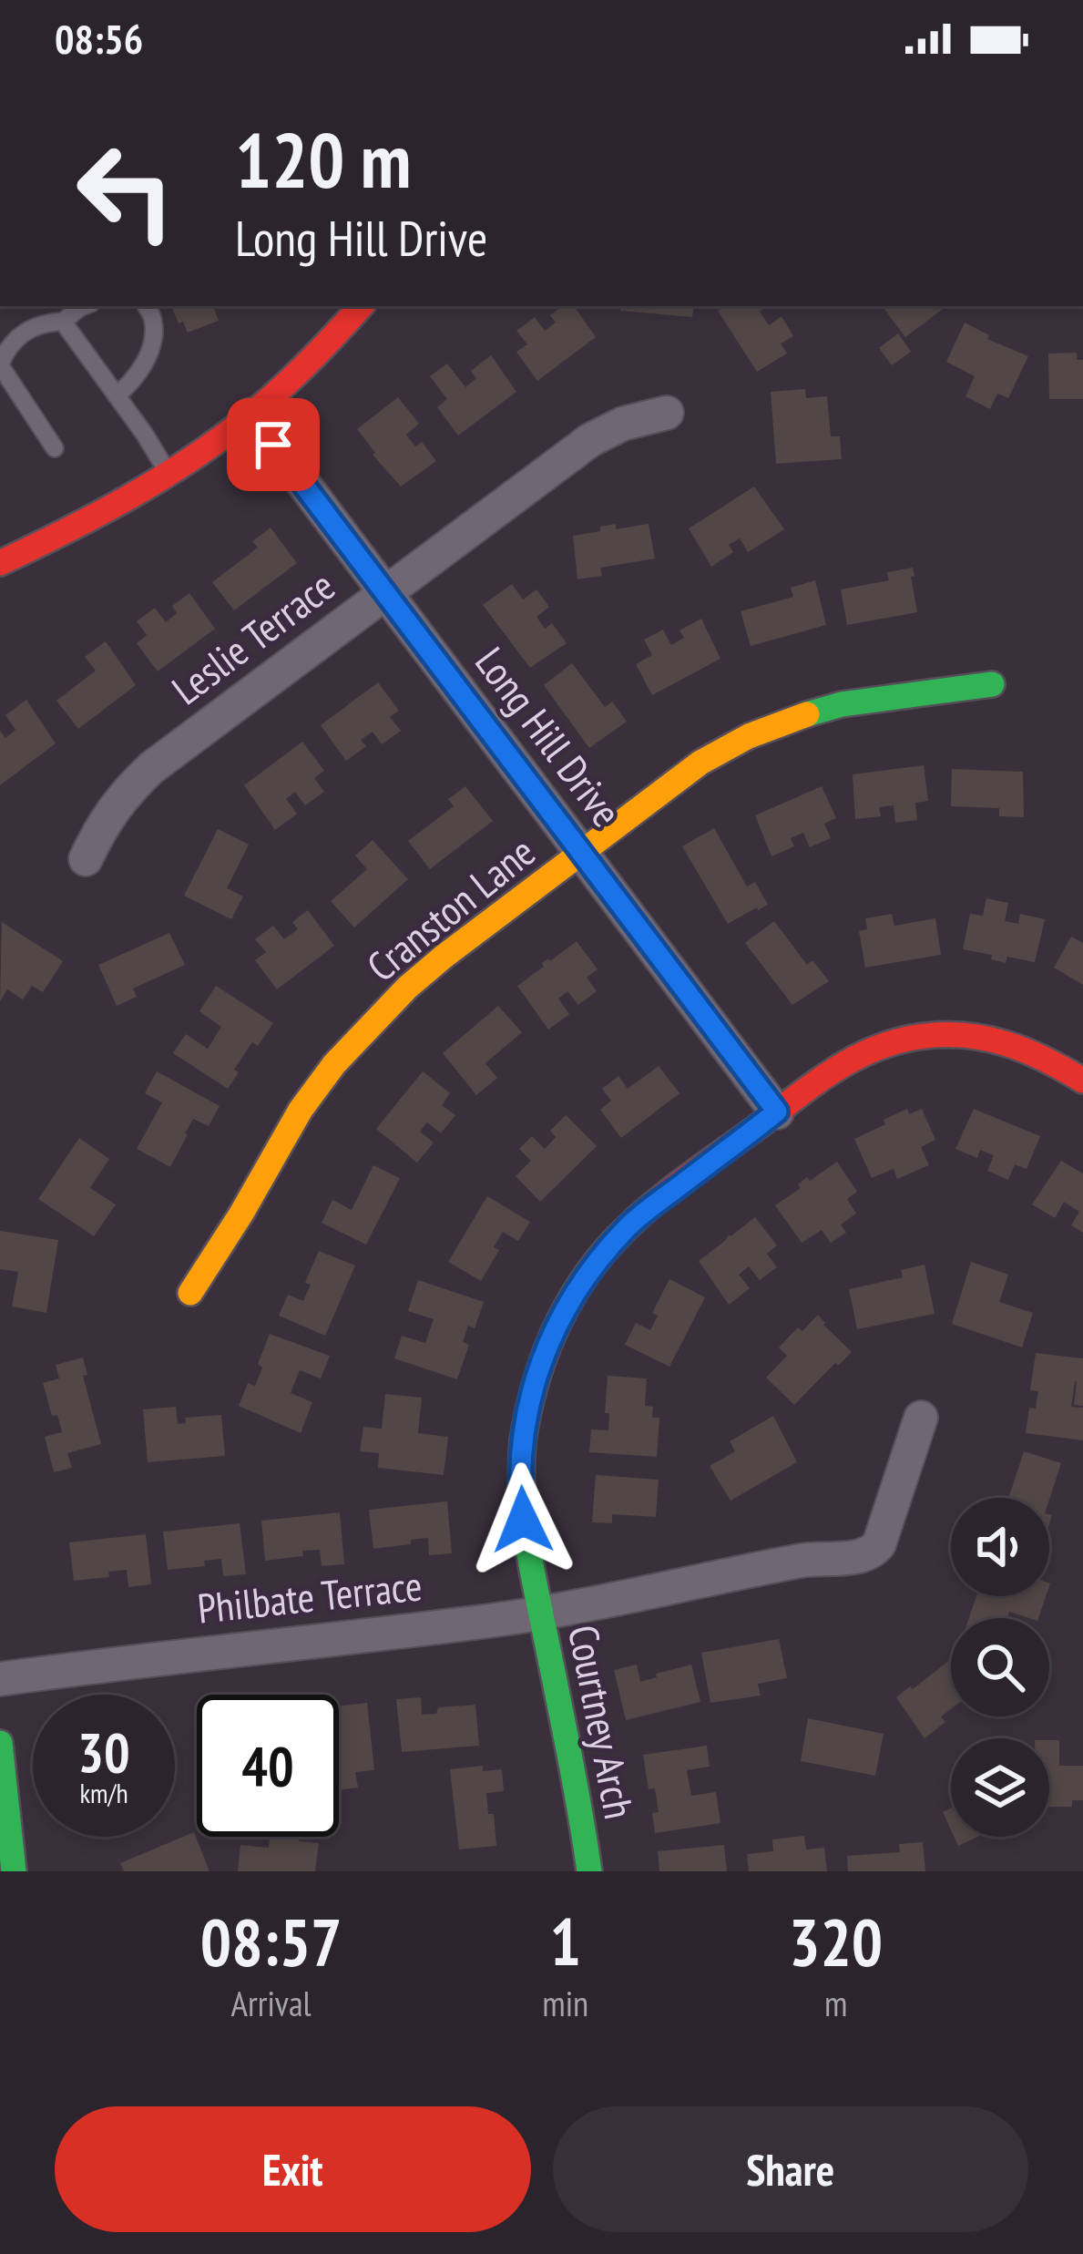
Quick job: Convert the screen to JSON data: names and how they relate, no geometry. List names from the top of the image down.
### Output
{
  "streets": {
    "street": [
      "Leslie Terrace",
      "Long Hill Drive",
      "Cranston Lane",
      "Philbate Terrace",
      "Courtney Arch"
    ]
  },
  "crossings": [
    ["Leslie Terrace", "Long Hill Drive"],
    ["Long Hill Drive", "Cranston Lane"],
    ["Long Hill Drive", "Courtney Arch"],
    ["Philbate Terrace", "Courtney Arch"]
  ],
  "page": {
    "status": "08:56",
    "turn": ["120 m", "Long Hill Drive"],
    "speed": "30 km/h",
    "limit": "40",
    "eta": [
      "08:57",
      "Arrival",
      "1",
      "min",
      "320",
      "m"
    ],
    "buttons": ["Exit", "Share"]
  }
}
